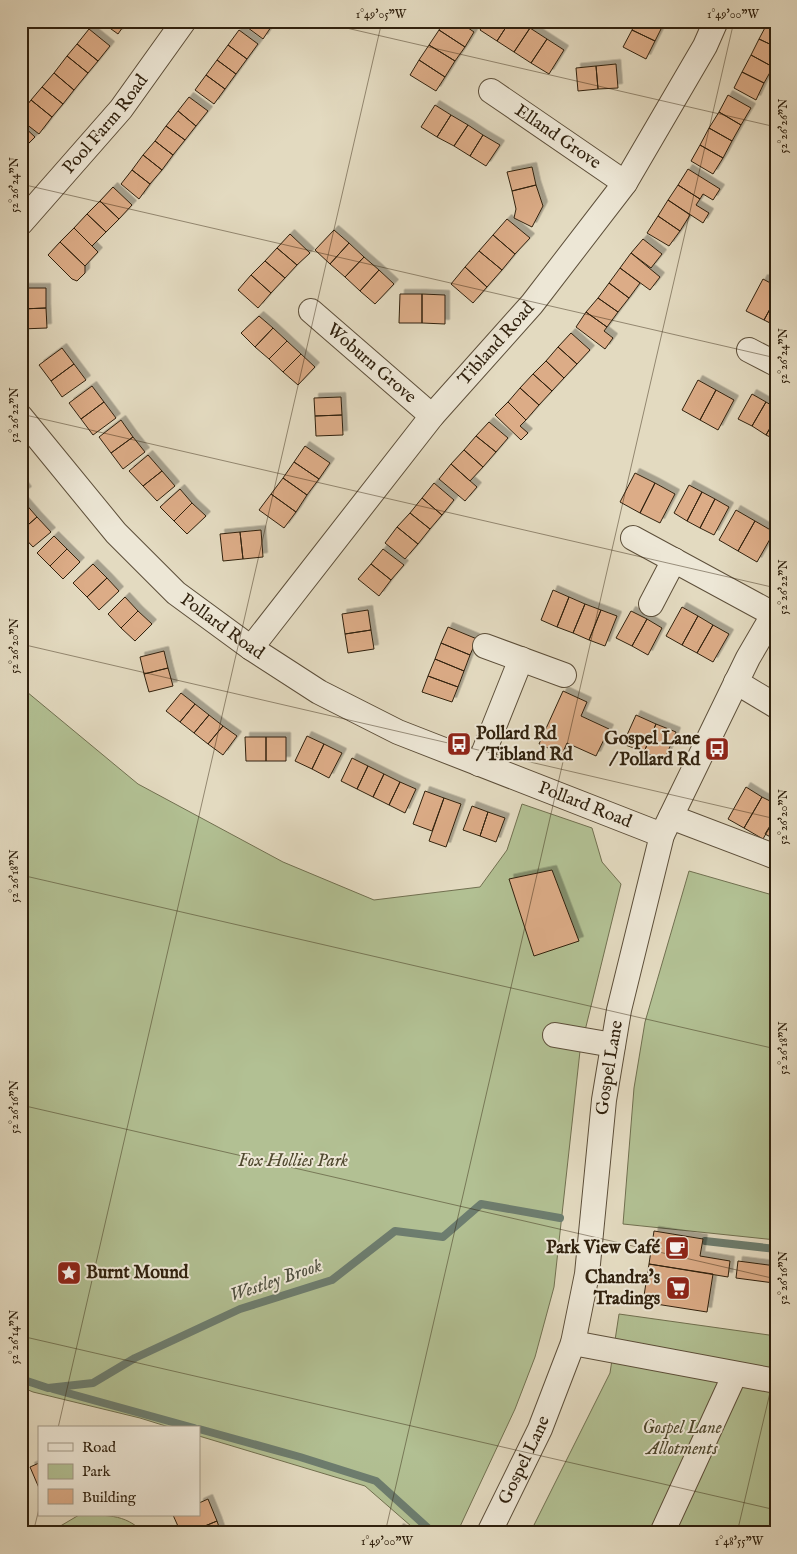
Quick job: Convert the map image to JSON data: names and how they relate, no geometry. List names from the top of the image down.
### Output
{
  "streets": {
    "street": [
      "Pool Farm Road",
      "Elland Grove",
      "Tibland Road",
      "Woburn Grove",
      "Pollard Road",
      "Gospel Lane"
    ]
  },
  "crossings": [
    ["Elland Grove", "Tibland Road"],
    ["Tibland Road", "Woburn Grove"],
    ["Tibland Road", "Pollard Road"],
    ["Pollard Road", "Gospel Lane"]
  ],
  "water": ["Westley Brook"],
  "parks": ["Fox Hollies Park", "Gospel Lane Allotments"],
  "places": {
    "bus stop": ["Pollard Rd / Tibland Rd", "Gospel Lane / Pollard Rd"],
    "cafe": ["Park View Café"],
    "place": ["Burnt Mound"],
    "supermarket": ["Chandra's Tradings"]
  },
  "legend": ["Road", "Park", "Building"],
  "coordinates": [
    "1°49'05\"W",
    "1°49'00\"W",
    "52°26'26\"N",
    "52°26'24\"N",
    "52°26'22\"N",
    "52°26'20\"N",
    "52°26'18\"N",
    "52°26'16\"N",
    "52°26'14\"N",
    "1°48'55\"W"
  ]
}
